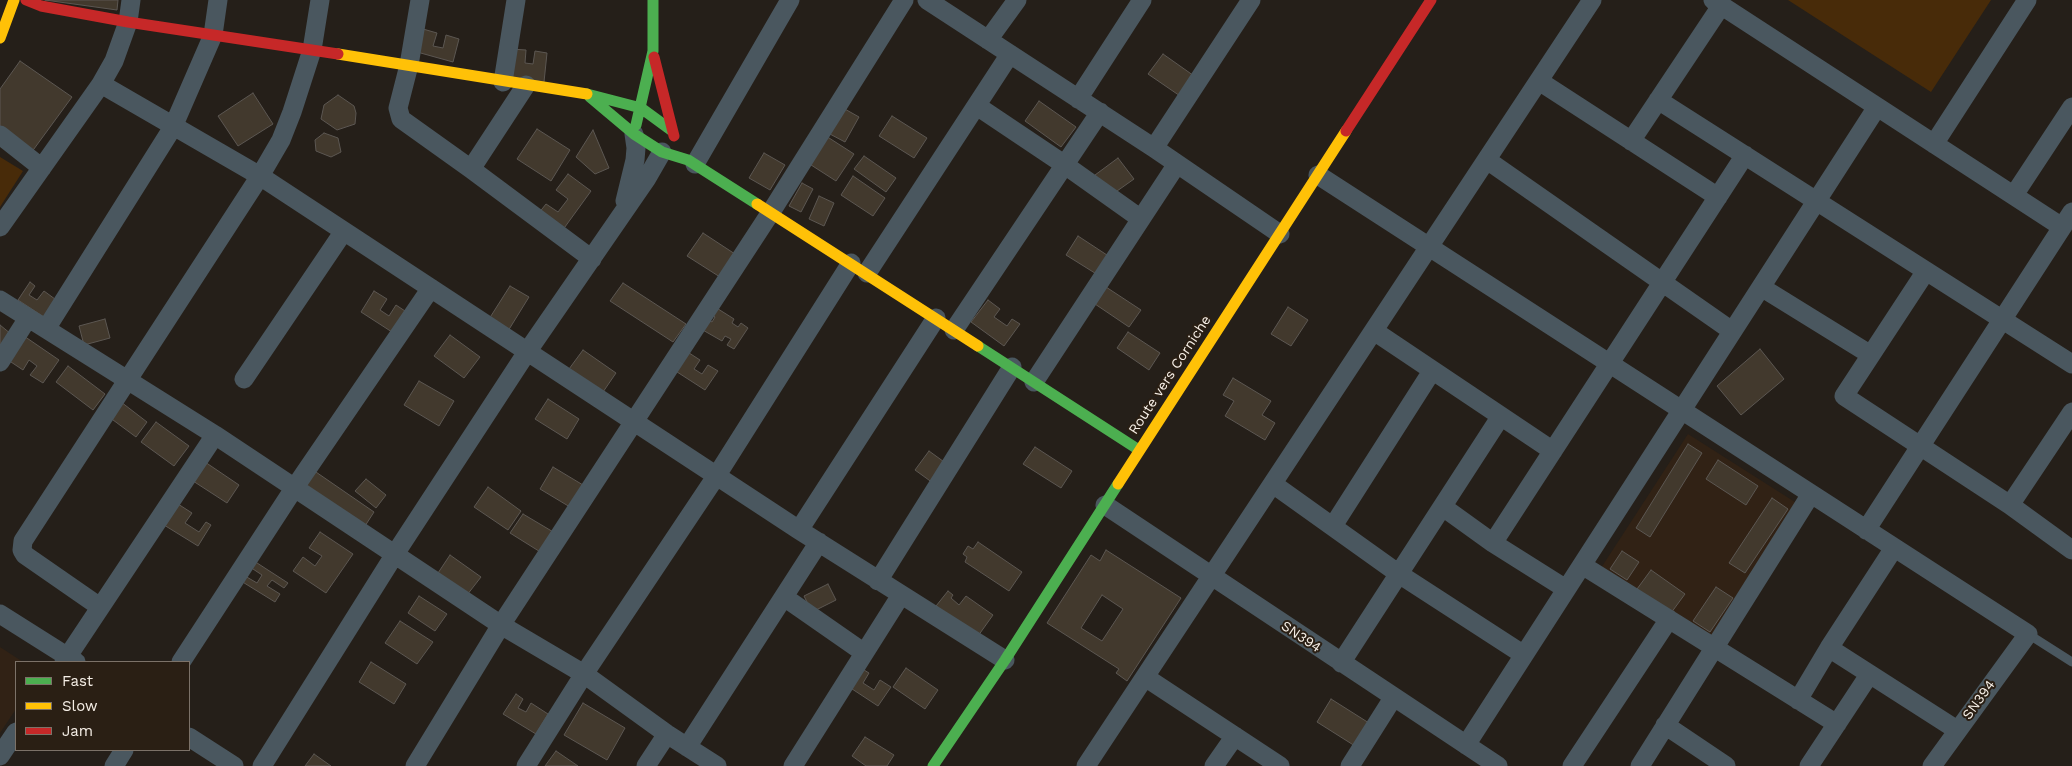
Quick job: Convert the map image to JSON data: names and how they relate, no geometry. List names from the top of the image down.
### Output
{
  "streets": {
    "street": ["Route vers Corniche", "SN394"]
  },
  "crossings": [
    ["Route vers Corniche", "SN394"]
  ],
  "legend": ["Fast", "Slow", "Jam"]
}
